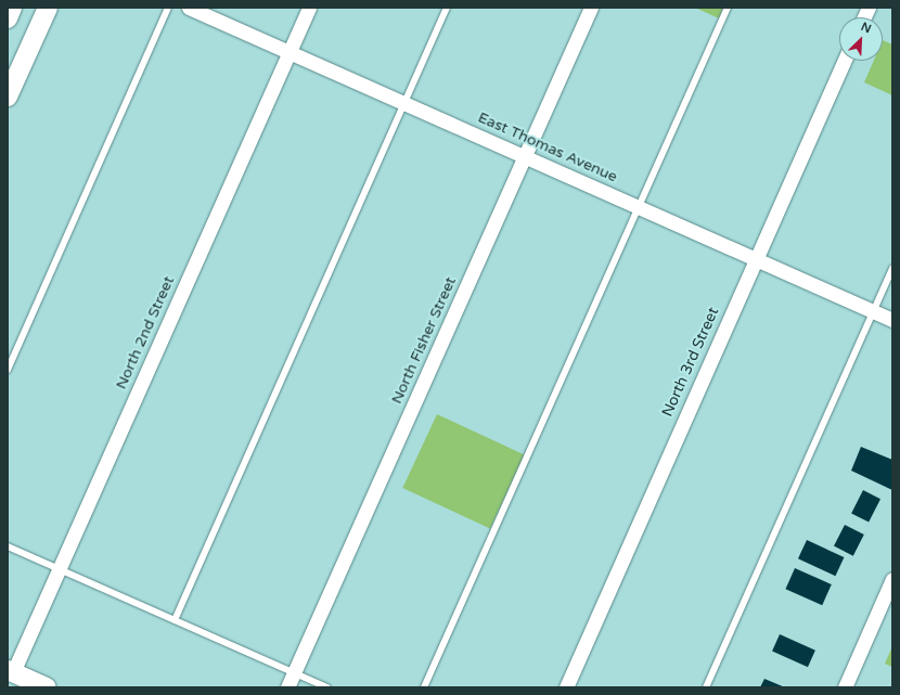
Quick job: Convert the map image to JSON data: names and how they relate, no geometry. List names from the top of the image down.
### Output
{
  "streets": {
    "street": [
      "East Thomas Avenue",
      "North 2nd Street",
      "North Fisher Street",
      "North 3rd Street"
    ]
  },
  "crossings": [
    ["East Thomas Avenue", "North 2nd Street"],
    ["East Thomas Avenue", "North Fisher Street"],
    ["East Thomas Avenue", "North 3rd Street"]
  ],
  "north": "top right"
}
